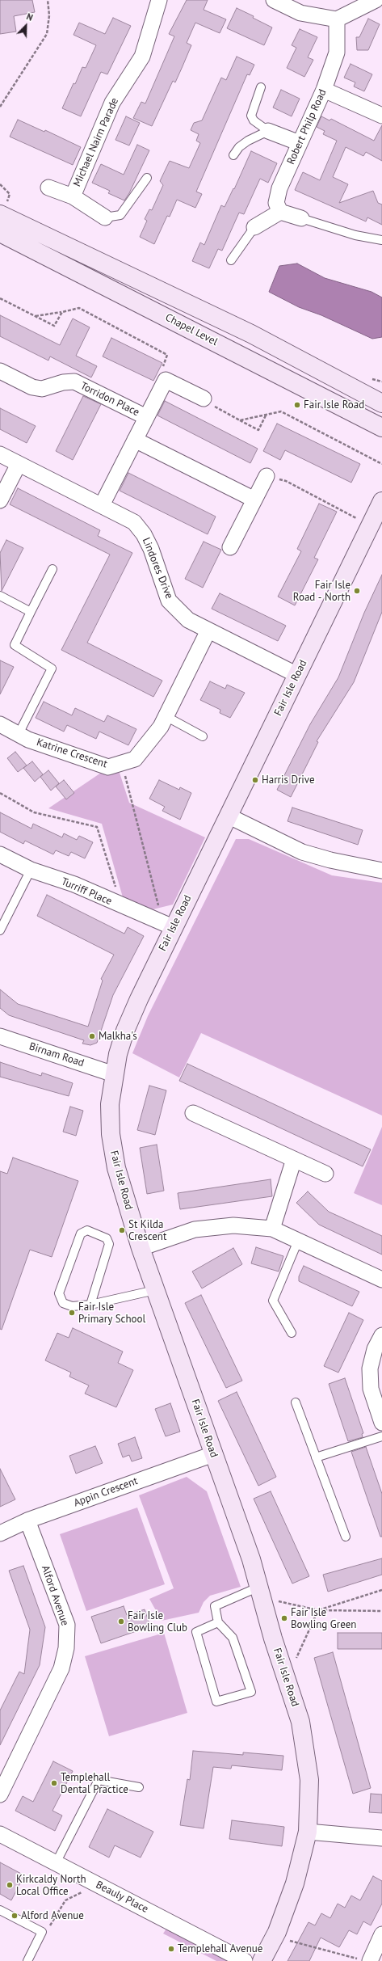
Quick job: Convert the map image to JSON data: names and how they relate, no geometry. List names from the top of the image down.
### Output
{
  "streets": {
    "street": [
      "Robert Philp Road",
      "Michael Nairn Parade",
      "Chapel Level",
      "Torridon Place",
      "Lindores Drive",
      "Fair Isle Road",
      "Katrine Crescent",
      "Turriff Place",
      "Birnam Road",
      "Appin Crescent",
      "Alford Avenue",
      "Beauly Place"
    ]
  },
  "crossings": [
    ["Torridon Place", "Lindores Drive"],
    ["Lindores Drive", "Fair Isle Road"],
    ["Lindores Drive", "Katrine Crescent"],
    ["Fair Isle Road", "Turriff Place"],
    ["Fair Isle Road", "Birnam Road"],
    ["Fair Isle Road", "Appin Crescent"],
    ["Appin Crescent", "Alford Avenue"]
  ],
  "places": [
    "Fair Isle Road",
    "Fair Isle Road - North",
    "Harris Drive",
    "Malkha's",
    "St Kilda Crescent",
    "Fair Isle Primary School",
    "Fair Isle Bowling Green",
    "Fair Isle Bowling Club",
    "Templehall Dental Practice",
    "Kirkcaldy North Local Office",
    "Alford Avenue",
    "Templehall Avenue"
  ],
  "north": "top right"
}
